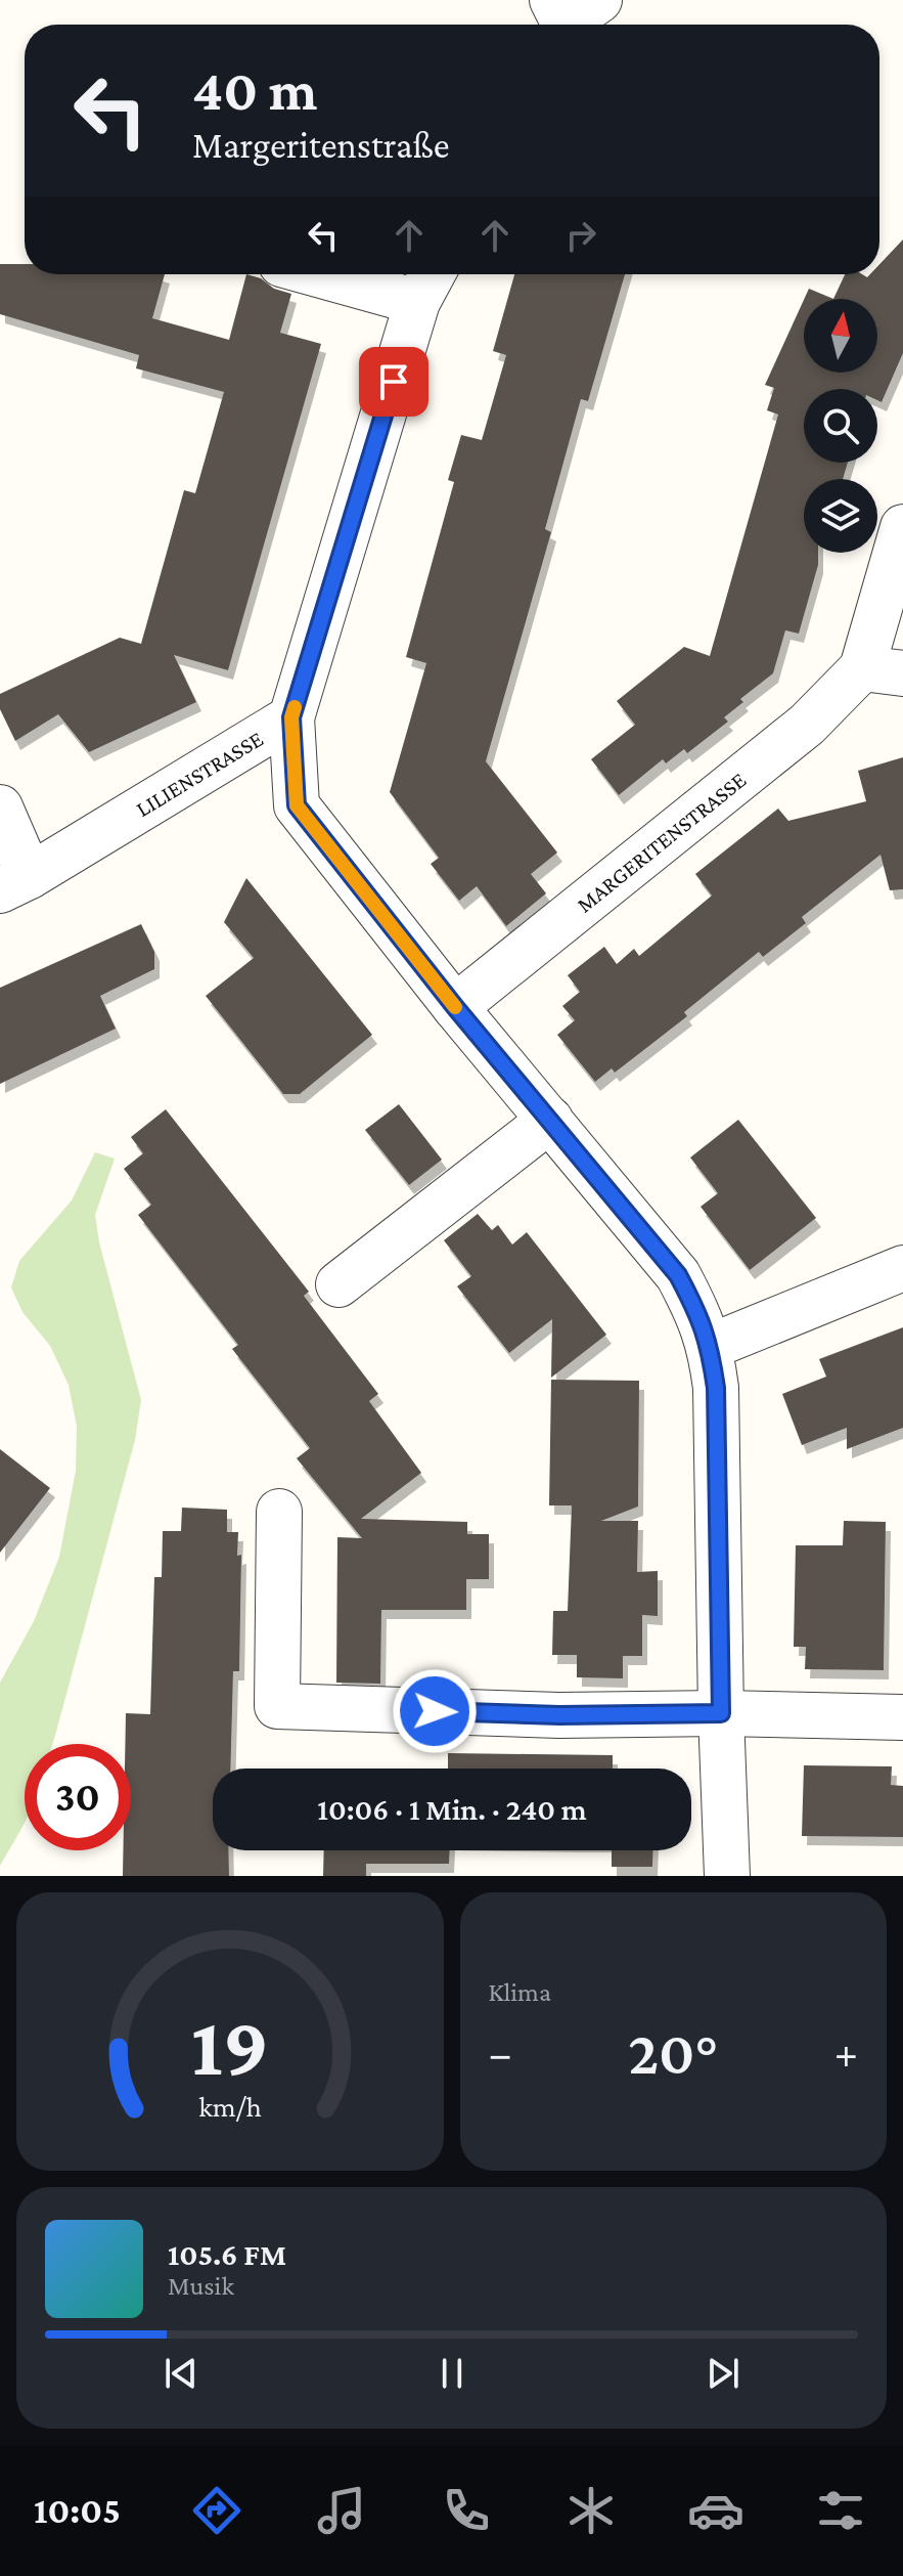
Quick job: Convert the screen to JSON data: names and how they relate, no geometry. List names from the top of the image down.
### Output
{
  "streets": {
    "street": ["LILIENSTRASSE", "MARGERITENSTRASSE"]
  },
  "north": "top",
  "page": {
    "turn": ["40 m", "Margeritenstraße"],
    "limit": "30",
    "trip": "10:06 · 1 Min. · 240 m",
    "tile": "Klima",
    "heat": ["−", "20°", "+"],
    "song": ["105.6 FM", "Musik"],
    "tabs": "10:05",
    "gauge": ["19", "km/h"]
  }
}
